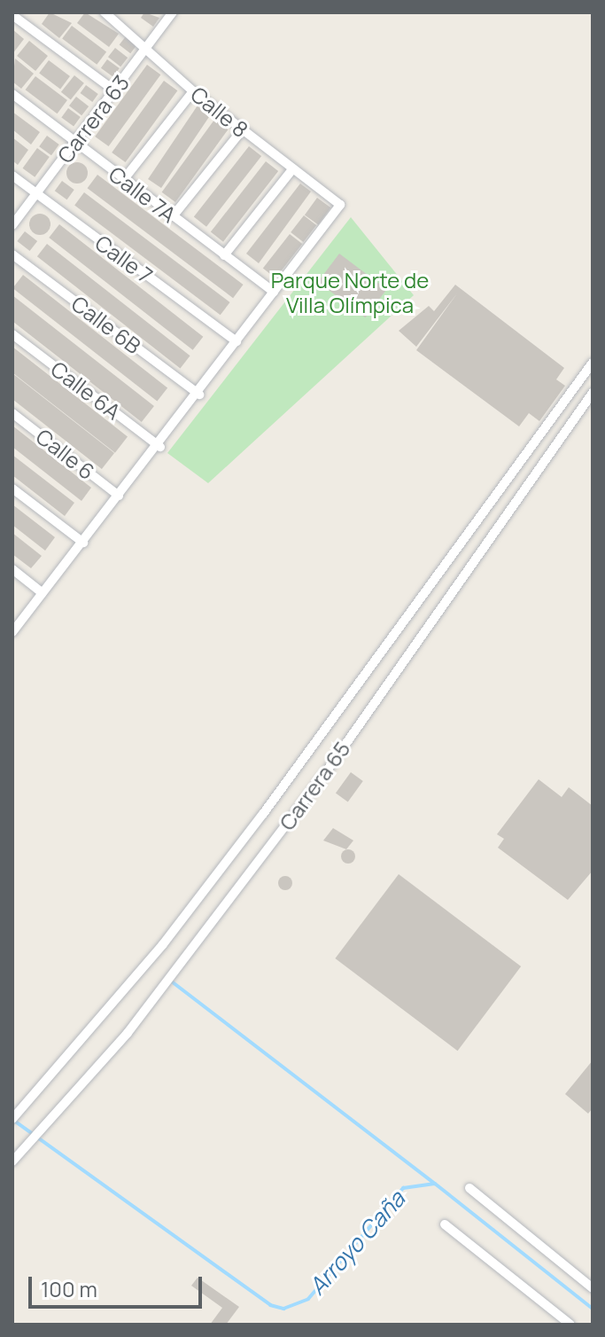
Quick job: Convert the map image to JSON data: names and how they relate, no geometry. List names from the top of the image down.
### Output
{
  "streets": {
    "street": [
      "Calle 8",
      "Carrera 63",
      "Calle 7A",
      "Calle 7",
      "Calle 6B",
      "Calle 6A",
      "Calle 6",
      "Carrera 65"
    ]
  },
  "crossings": [
    ["Calle 8", "Carrera 63"],
    ["Calle 8", "Calle 7A"],
    ["Carrera 63", "Calle 7A"],
    ["Carrera 63", "Calle 7"]
  ],
  "water": ["Arroyo Caña"],
  "parks": ["Parque Norte de Villa Olímpica"],
  "scale_bar": "100 m"
}
